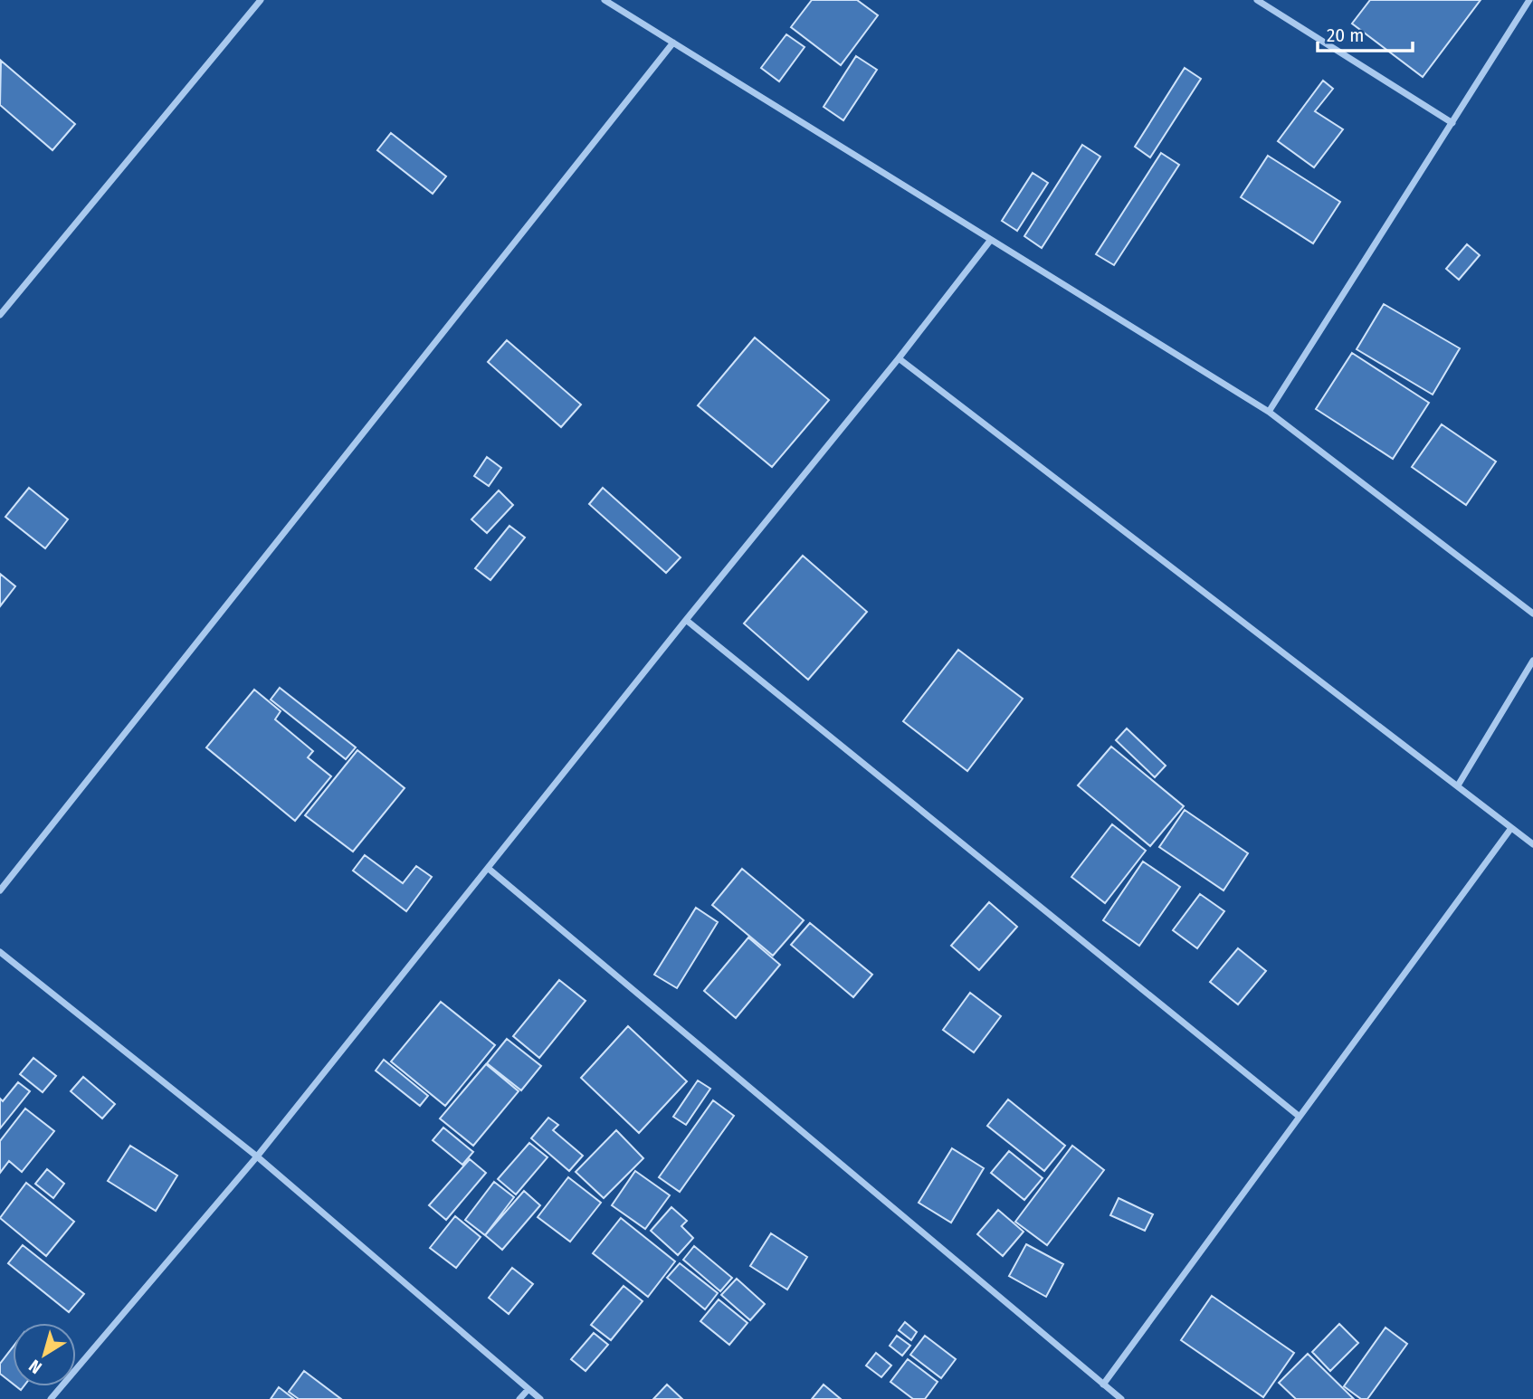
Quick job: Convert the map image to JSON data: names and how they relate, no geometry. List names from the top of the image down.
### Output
{
  "scale_bar": "20 m",
  "north": "bottom left"
}
